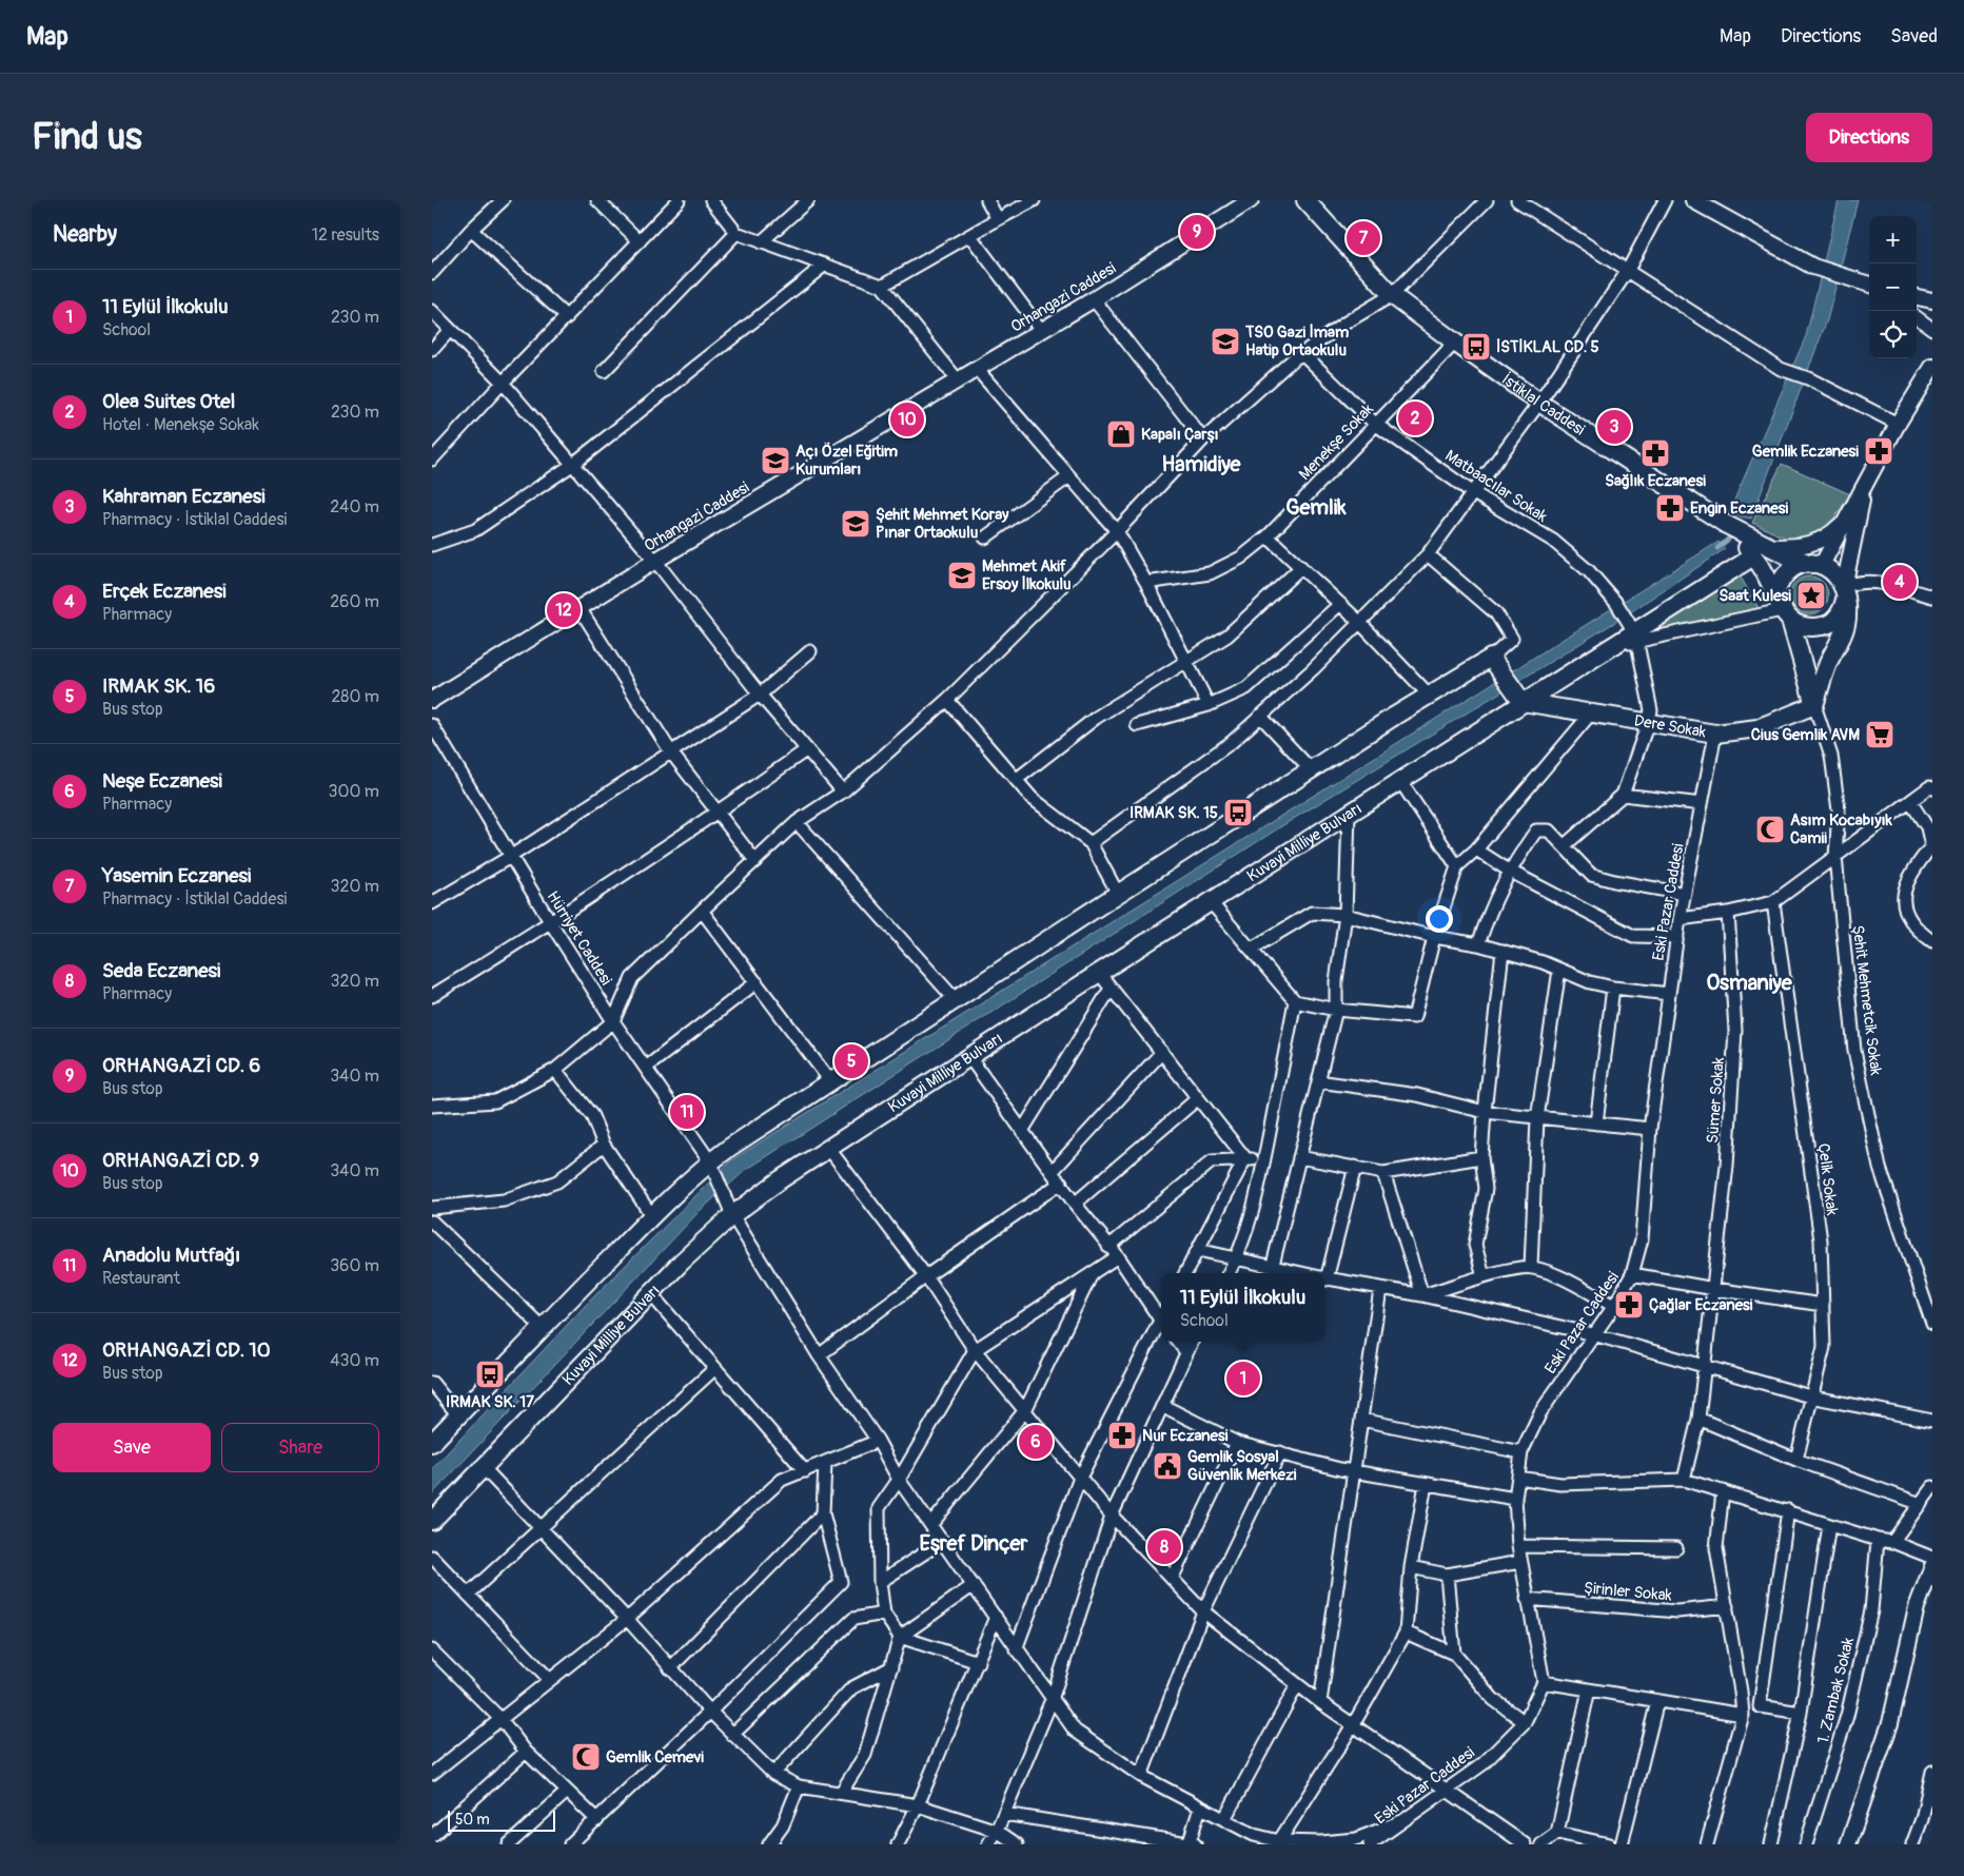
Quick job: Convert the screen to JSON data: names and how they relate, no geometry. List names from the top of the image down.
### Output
{
  "streets": {
    "main road": ["İstiklal Caddesi", "Dere Sokak", "Kuvayi Milliye Bulvarı"],
    "street": [
      "Orhangazi Caddesi",
      "Menekşe Sokak",
      "Matbaacılar Sokak",
      "Eski Pazar Caddesi",
      "Hürriyet Caddesi",
      "Şehit Mehmetcik Sokak",
      "Sümer Sokak",
      "Çelik Sokak",
      "Şirinler Sokak",
      "1. Zambak Sokak"
    ]
  },
  "crossings": [
    ["İstiklal Caddesi", "Menekşe Sokak"],
    ["Menekşe Sokak", "Matbaacılar Sokak"],
    ["Matbaacılar Sokak", "Kuvayi Milliye Bulvarı"],
    ["Dere Sokak", "Kuvayi Milliye Bulvarı"],
    ["Dere Sokak", "Eski Pazar Caddesi"],
    ["Dere Sokak", "Şehit Mehmetcik Sokak"],
    ["Kuvayi Milliye Bulvarı", "Hürriyet Caddesi"],
    ["Eski Pazar Caddesi", "Hürriyet Caddesi"],
    ["Eski Pazar Caddesi", "Şirinler Sokak"]
  ],
  "districts": [
    "Hamidiye",
    "Gemlik",
    "Osmaniye",
    "Eşref Dinçer"
  ],
  "places": {
    "school or university": [
      "TSO Gazi İmam Hatip Ortaokulu",
      "Açı Özel Eğitim Kurumları",
      "Şehit Mehmet Koray Pınar Ortaokulu",
      "Mehmet Akif Ersoy İlkokulu"
    ],
    "bus stop": ["İSTİKLAL CD. 5", "IRMAK SK. 15", "IRMAK SK. 17"],
    "shop": ["Kapalı Çarşı"],
    "pharmacy": [
      "Gemlik Eczanesi",
      "Sağlık Eczanesi",
      "Engin Eczanesi",
      "Çağlar Eczanesi",
      "Nur Eczanesi"
    ],
    "place": ["Saat Kulesi"],
    "supermarket": ["Cius Gemlik AVM"],
    "mosque": ["Asım Kocabıyık Camii", "Gemlik Cemevi"],
    "public building": ["Gemlik Sosyal Güvenlik Merkezi"]
  },
  "scale_bar": "50 m",
  "page": {
    "header": "Map",
    "nav": ["Map", "Directions", "Saved"],
    "buttons": [
      "Directions",
      ["Save", "Share"]
    ],
    "title": "Find us",
    "heading": ["Nearby", "12 results"],
    "pins": [
      "9",
      "7",
      "2",
      "10",
      "3",
      "4",
      "12",
      "5",
      "11",
      "1",
      "6",
      "8"
    ],
    "map_buttons": ["+", "−"],
    "list": [
      {
        "mark": "1",
        "name": "11 Eylül İlkokulu",
        "note": "School",
        "value": "230 m"
      },
      {
        "mark": "2",
        "name": "Olea Suites Otel",
        "note": "Hotel · Menekşe Sokak",
        "value": "230 m"
      },
      {
        "mark": "3",
        "name": "Kahraman Eczanesi",
        "note": "Pharmacy · İstiklal Caddesi",
        "value": "240 m"
      },
      {
        "mark": "4",
        "name": "Erçek Eczanesi",
        "note": "Pharmacy",
        "value": "260 m"
      },
      {
        "mark": "5",
        "name": "IRMAK SK. 16",
        "note": "Bus stop",
        "value": "280 m"
      },
      {
        "mark": "6",
        "name": "Neşe Eczanesi",
        "note": "Pharmacy",
        "value": "300 m"
      },
      {
        "mark": "7",
        "name": "Yasemin Eczanesi",
        "note": "Pharmacy · İstiklal Caddesi",
        "value": "320 m"
      },
      {
        "mark": "8",
        "name": "Seda Eczanesi",
        "note": "Pharmacy",
        "value": "320 m"
      },
      {
        "mark": "9",
        "name": "ORHANGAZİ CD. 6",
        "note": "Bus stop",
        "value": "340 m"
      },
      {
        "mark": "10",
        "name": "ORHANGAZİ CD. 9",
        "note": "Bus stop",
        "value": "340 m"
      },
      {
        "mark": "11",
        "name": "Anadolu Mutfağı",
        "note": "Restaurant",
        "value": "360 m"
      },
      {
        "mark": "12",
        "name": "ORHANGAZİ CD. 10",
        "note": "Bus stop",
        "value": "430 m"
      }
    ],
    "popup": ["11 Eylül İlkokulu", "School"],
    "scale": "50 m"
  }
}
